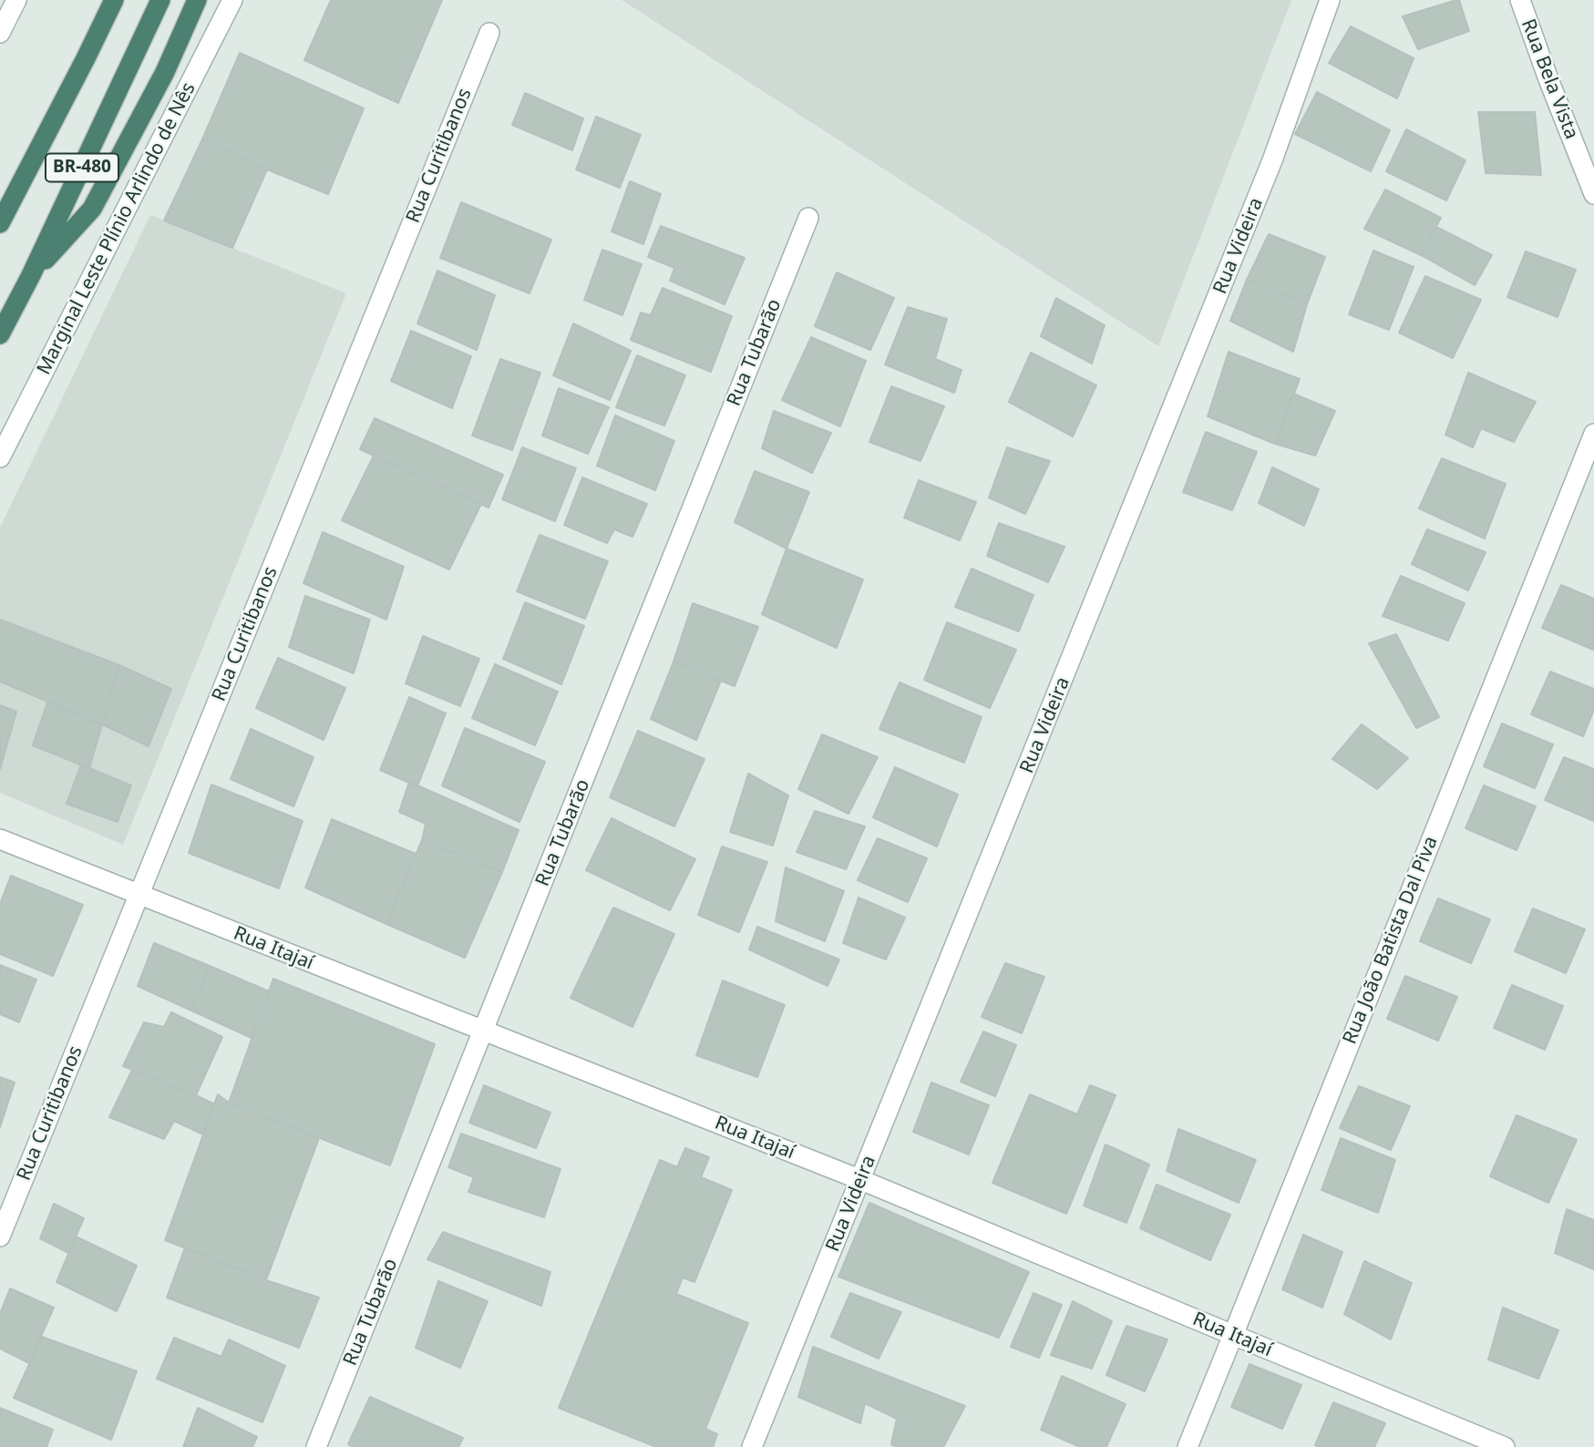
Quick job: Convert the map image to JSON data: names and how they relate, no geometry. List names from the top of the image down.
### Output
{
  "streets": {
    "highway": ["BR-480"],
    "street": [
      "Rua Bela Vista",
      "Rua Curitibanos",
      "Marginal Leste Plínio Arlindo de Nês",
      "Rua Videira",
      "Rua Tubarão",
      "Rua João Batista Dal Piva",
      "Rua Itajaí"
    ]
  },
  "crossings": [
    ["Rua Curitibanos", "Rua Itajaí"],
    ["Rua Videira", "Rua Itajaí"],
    ["Rua Tubarão", "Rua Itajaí"],
    ["Rua João Batista Dal Piva", "Rua Itajaí"]
  ]
}
